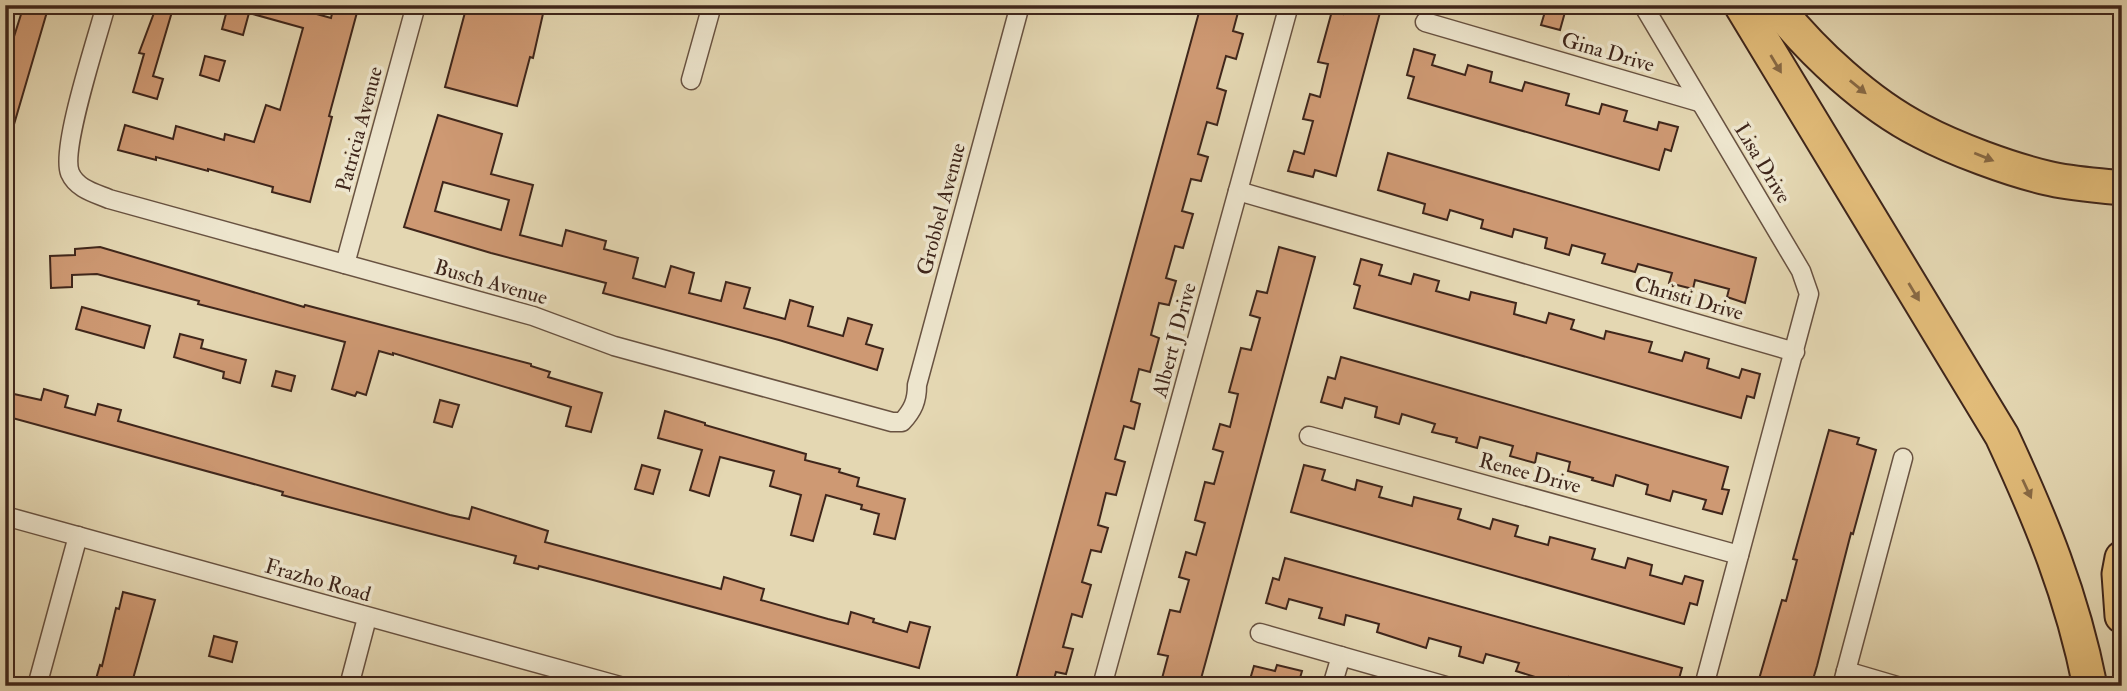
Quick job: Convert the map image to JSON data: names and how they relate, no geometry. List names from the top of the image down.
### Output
{
  "streets": {
    "street": [
      "Gina Drive",
      "Patricia Avenue",
      "Lisa Drive",
      "Grobbel Avenue",
      "Busch Avenue",
      "Christi Drive",
      "Albert J Drive",
      "Renee Drive",
      "Frazho Road"
    ]
  },
  "crossings": [
    ["Gina Drive", "Lisa Drive"],
    ["Patricia Avenue", "Busch Avenue"],
    ["Lisa Drive", "Christi Drive"],
    ["Grobbel Avenue", "Busch Avenue"],
    ["Christi Drive", "Albert J Drive"]
  ]
}
